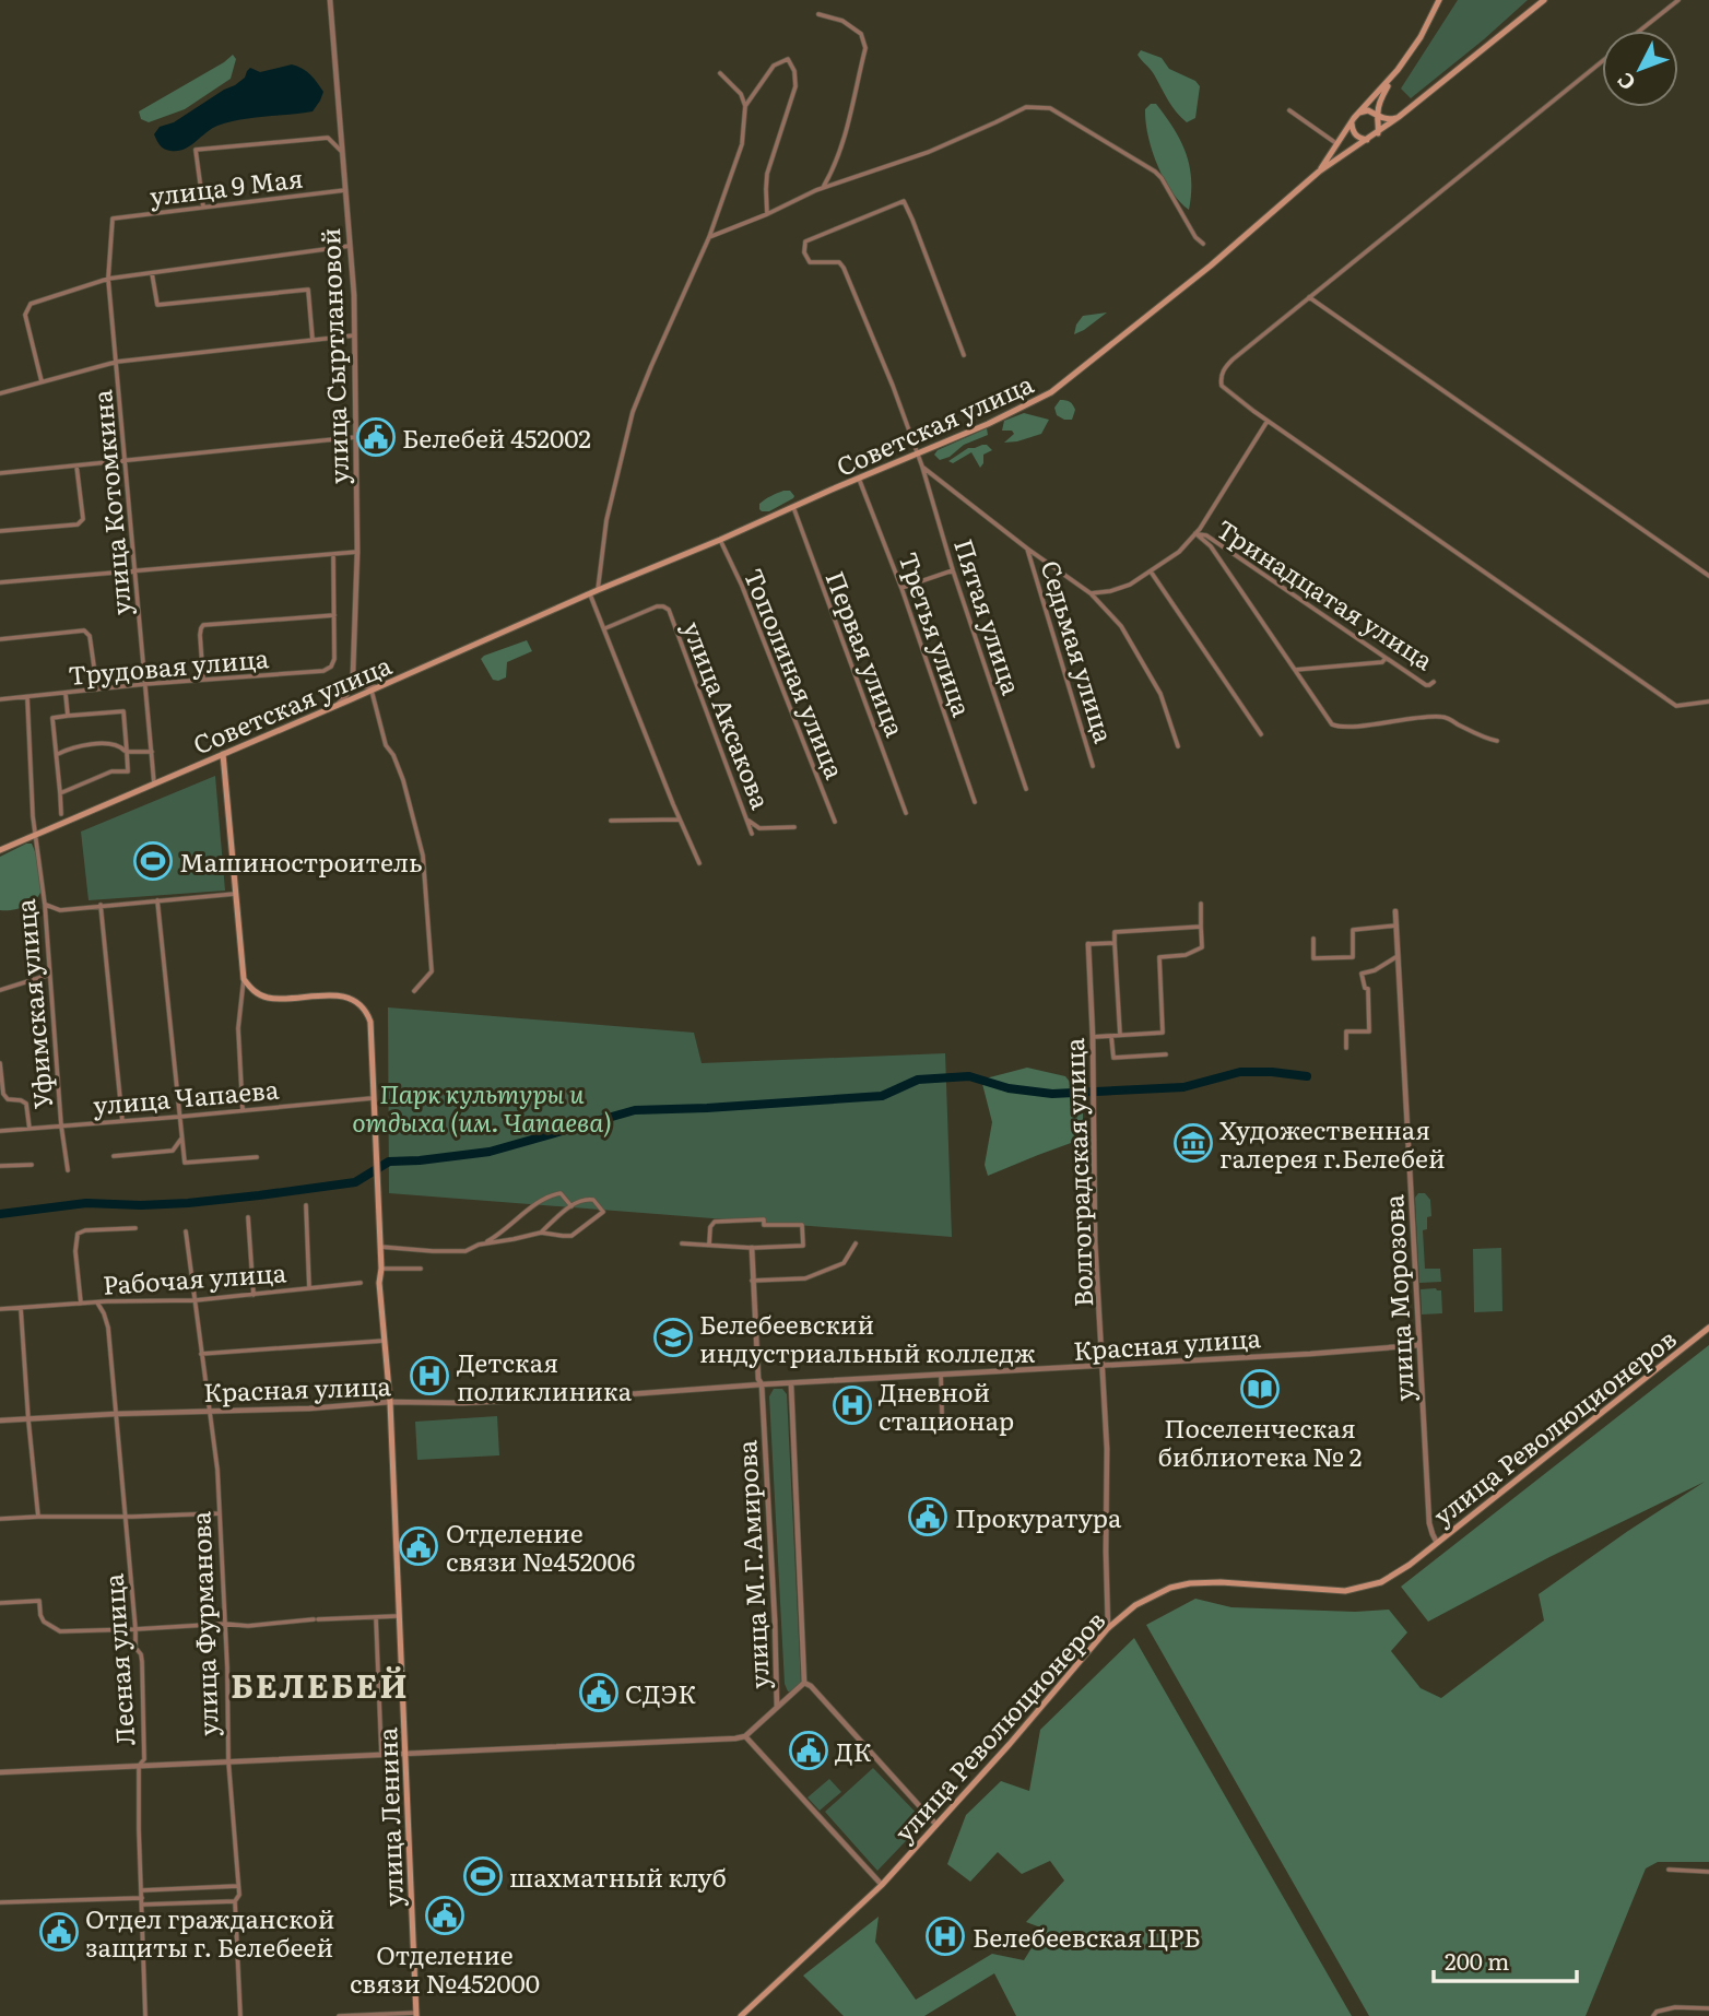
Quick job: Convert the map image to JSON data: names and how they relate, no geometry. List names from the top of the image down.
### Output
{
  "streets": {
    "main road": ["Советская улица", "улица Революционеров", "улица Ленина"],
    "street": [
      "улица 9 Мая",
      "улица Сыртлановой",
      "улица Котомкина",
      "Тринадцатая улица",
      "Пятая улица",
      "Третья улица",
      "Седьмая улица",
      "Первая улица",
      "Трудовая улица",
      "Тополиная улица",
      "улица Аксакова",
      "Уфимская улица",
      "улица Чапаева",
      "Волгоградская улица",
      "Рабочая улица",
      "улица Морозова",
      "Красная улица",
      "улица М.Г.Амирова",
      "улица Фурманова",
      "Лесная улица"
    ]
  },
  "crossings": [
    ["улица 9 Мая", "улица Сыртлановой"],
    ["улица 9 Мая", "улица Котомкина"],
    ["улица Сыртлановой", "Советская улица"],
    ["Советская улица", "улица Котомкина"],
    ["Советская улица", "Пятая улица"],
    ["Советская улица", "Третья улица"],
    ["Советская улица", "Первая улица"],
    ["Советская улица", "Тополиная улица"],
    ["Советская улица", "Уфимская улица"],
    ["улица Котомкина", "Трудовая улица"],
    ["Трудовая улица", "Уфимская улица"],
    ["Уфимская улица", "улица Чапаева"],
    ["улица Чапаева", "улица Ленина"],
    ["Волгоградская улица", "Красная улица"],
    ["Волгоградская улица", "улица Революционеров"],
    ["Рабочая улица", "улица Фурманова"],
    ["Рабочая улица", "Лесная улица"],
    ["улица Морозова", "Красная улица"],
    ["улица Морозова", "улица Революционеров"],
    ["Красная улица", "улица М.Г.Амирова"],
    ["Красная улица", "улица Фурманова"],
    ["Красная улица", "Лесная улица"],
    ["Красная улица", "улица Ленина"]
  ],
  "districts": ["БЕЛЕБЕЙ"],
  "parks": ["Парк культуры и отдыха (им. Чапаева)"],
  "places": {
    "public building": [
      "Белебей 452002",
      "Прокуратура",
      "Отделение связи №452006",
      "СДЭК",
      "ДК",
      "Отделение связи №452000",
      "Отдел гражданской защиты г. Белебеей"
    ],
    "sports": ["Машиностроитель", "шахматный клуб"],
    "museum": ["Художественная галерея г.Белебей"],
    "school or university": ["Белебеевский индустриальный колледж"],
    "hospital": ["Детская поликлиника", "Дневной стационар", "Белебеевская ЦРБ"],
    "library": ["Поселенческая библиотека № 2"]
  },
  "scale_bar": "200 m",
  "north": "bottom left"
}
